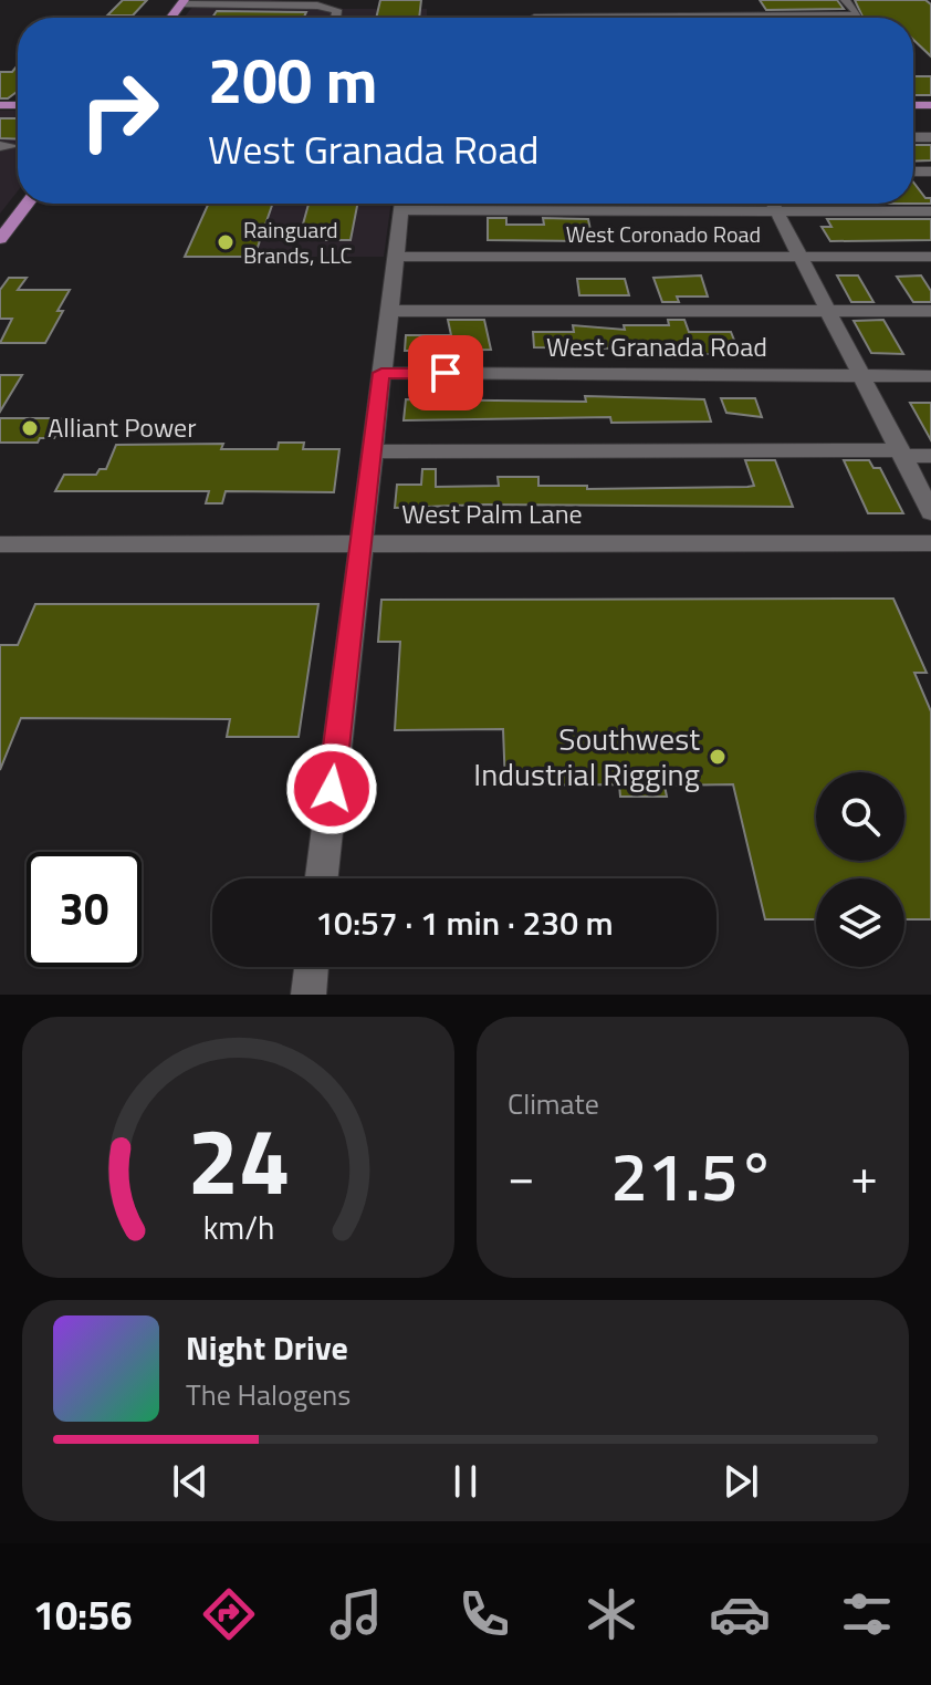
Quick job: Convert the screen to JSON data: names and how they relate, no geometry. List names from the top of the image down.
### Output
{
  "streets": {
    "street": ["West Coronado Road", "West Granada Road", "West Palm Lane"]
  },
  "places": ["Rainguard Brands, LLC", "Alliant Power", "Southwest Industrial Rigging"],
  "page": {
    "turn": ["200 m", "West Granada Road"],
    "limit": "30",
    "trip": "10:57 · 1 min · 230 m",
    "tile": "Climate",
    "heat": ["−", "21.5°", "+"],
    "song": ["Night Drive", "The Halogens"],
    "tabs": "10:56",
    "gauge": ["24", "km/h"]
  }
}
